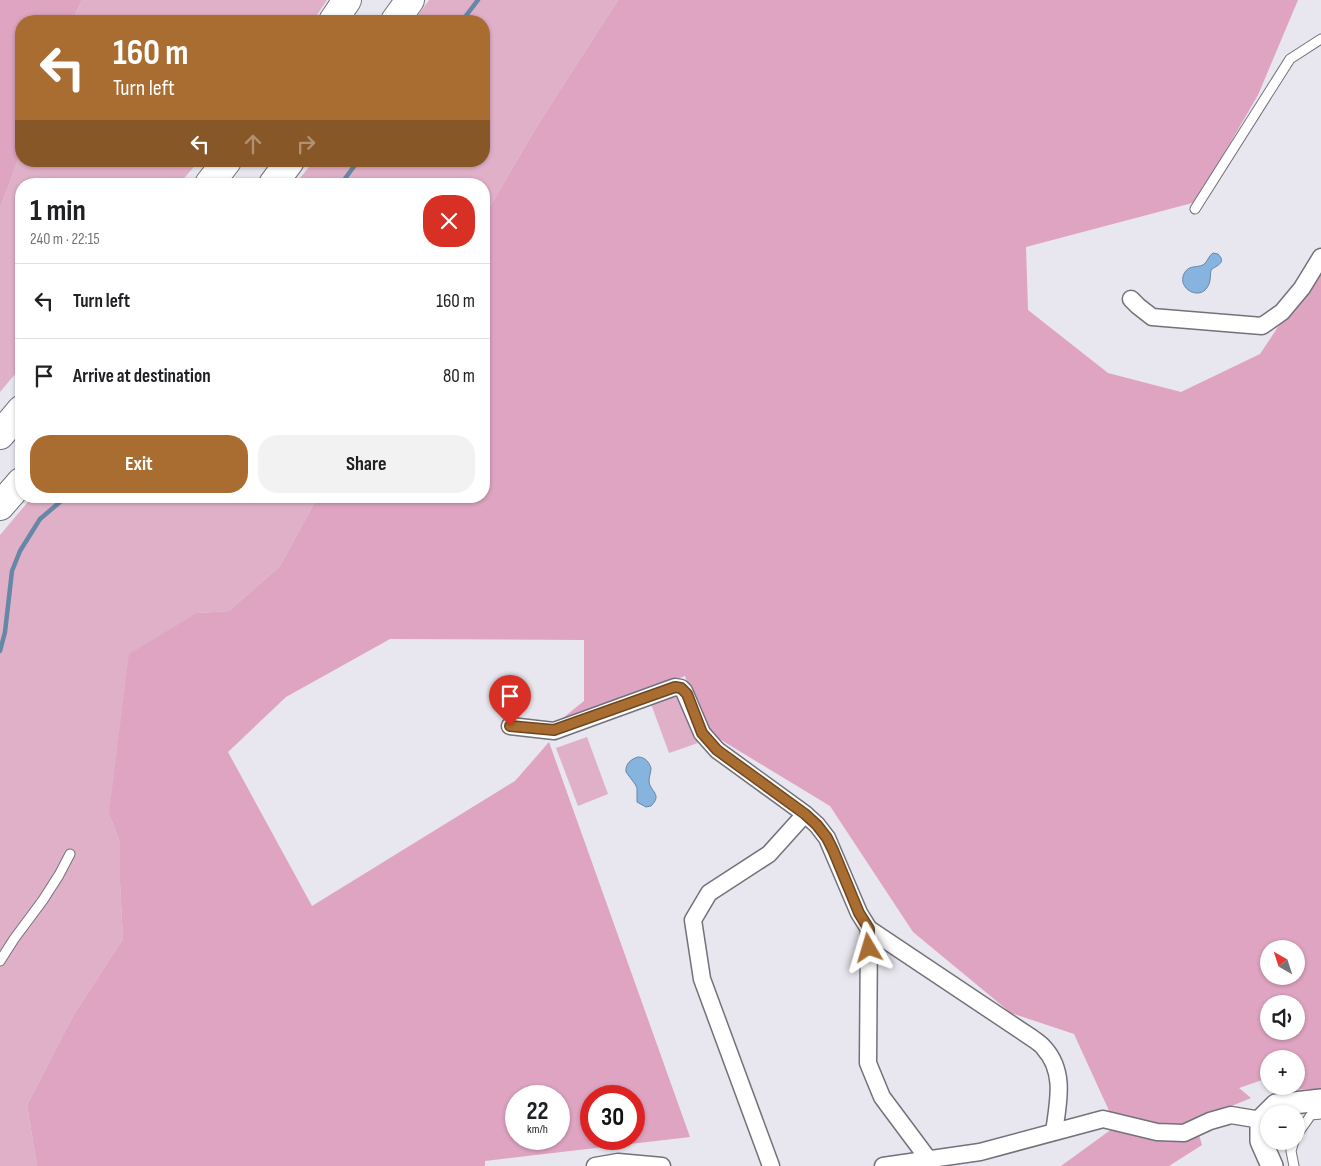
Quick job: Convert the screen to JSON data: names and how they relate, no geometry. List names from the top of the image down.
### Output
{
  "north": "top left",
  "page": {
    "turn": ["160 m", "Turn left"],
    "heading": ["1 min", "240 m · 22:15"],
    "list": [
      {
        "name": "Turn left",
        "value": "160 m"
      },
      {
        "name": "Arrive at destination",
        "value": "80 m"
      }
    ],
    "buttons": ["Exit", "Share"],
    "map_buttons": ["+", "−"],
    "speed": "22 km/h",
    "limit": "30"
  }
}
